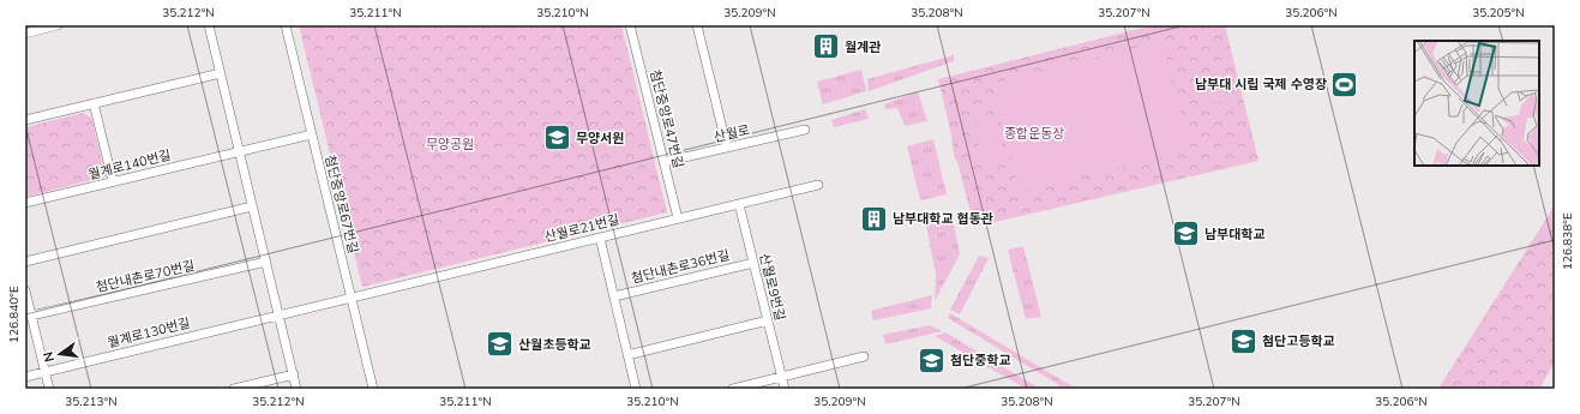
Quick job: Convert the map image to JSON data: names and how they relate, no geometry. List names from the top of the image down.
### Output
{
  "streets": {
    "street": [
      "첨단중앙로47번길",
      "산월로",
      "월계로140번길",
      "첨단중앙로67번길",
      "산월로21번길",
      "첨단내촌로36번길",
      "첨단내촌로70번길",
      "산월로9번길",
      "월계로130번길"
    ]
  },
  "crossings": [
    ["첨단중앙로47번길", "산월로"],
    ["첨단중앙로47번길", "산월로21번길"],
    ["월계로140번길", "첨단중앙로67번길"],
    ["첨단중앙로67번길", "산월로21번길"],
    ["첨단중앙로67번길", "월계로130번길"],
    ["산월로21번길", "산월로9번길"],
    ["산월로21번길", "월계로130번길"],
    ["첨단내촌로36번길", "산월로9번길"]
  ],
  "parks": ["종합운동장", "무양공원"],
  "places": {
    "building": ["월계관", "남부대학교 협동관"],
    "sports": ["남부대 시립 국제 수영장"],
    "school or university": [
      "무양서원",
      "남부대학교",
      "첨단고등학교",
      "산월초등학교",
      "첨단중학교"
    ]
  },
  "north": "left",
  "coordinates": [
    "35.212°N",
    "35.211°N",
    "35.210°N",
    "35.209°N",
    "35.208°N",
    "35.207°N",
    "35.206°N",
    "35.205°N",
    "126.838°E",
    "126.840°E",
    "35.213°N"
  ]
}
